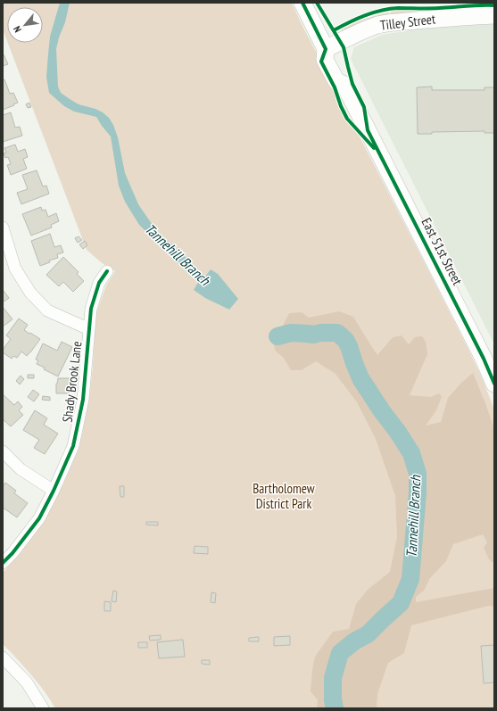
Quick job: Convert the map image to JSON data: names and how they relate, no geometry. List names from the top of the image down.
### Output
{
  "streets": {
    "main road": ["Tilley Street", "East 51st Street"],
    "street": ["Shady Brook Lane"]
  },
  "crossings": [
    ["Tilley Street", "East 51st Street"]
  ],
  "water": ["Tannehill Branch"],
  "parks": ["Bartholomew District Park"],
  "north": "bottom left"
}
